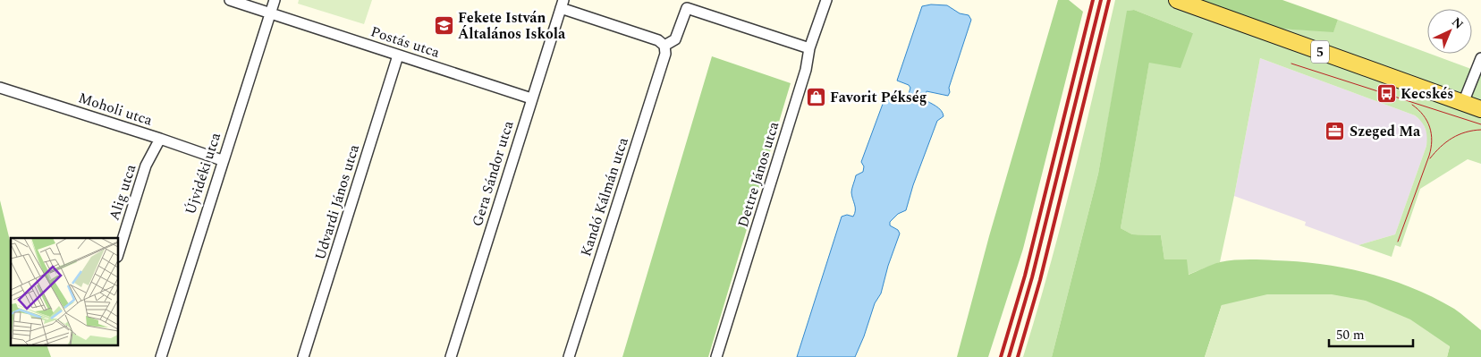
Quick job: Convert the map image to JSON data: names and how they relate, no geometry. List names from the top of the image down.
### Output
{
  "streets": {
    "main road": ["5"],
    "street": [
      "Postás utca",
      "Moholi utca",
      "Újvidéki utca",
      "Gera Sándor utca",
      "Dettre János utca",
      "Alig utca",
      "Kandó Kálmán utca",
      "Udvardi János utca"
    ]
  },
  "crossings": [
    ["Postás utca", "Újvidéki utca"],
    ["Postás utca", "Gera Sándor utca"],
    ["Postás utca", "Udvardi János utca"],
    ["Moholi utca", "Újvidéki utca"],
    ["Moholi utca", "Alig utca"]
  ],
  "places": {
    "school or university": ["Fekete István Általános Iskola"],
    "bus stop": ["Kecskés"],
    "shop": ["Favorit Pékség"],
    "office": ["Szeged Ma"]
  },
  "scale_bar": "50 m",
  "north": "top right"
}
